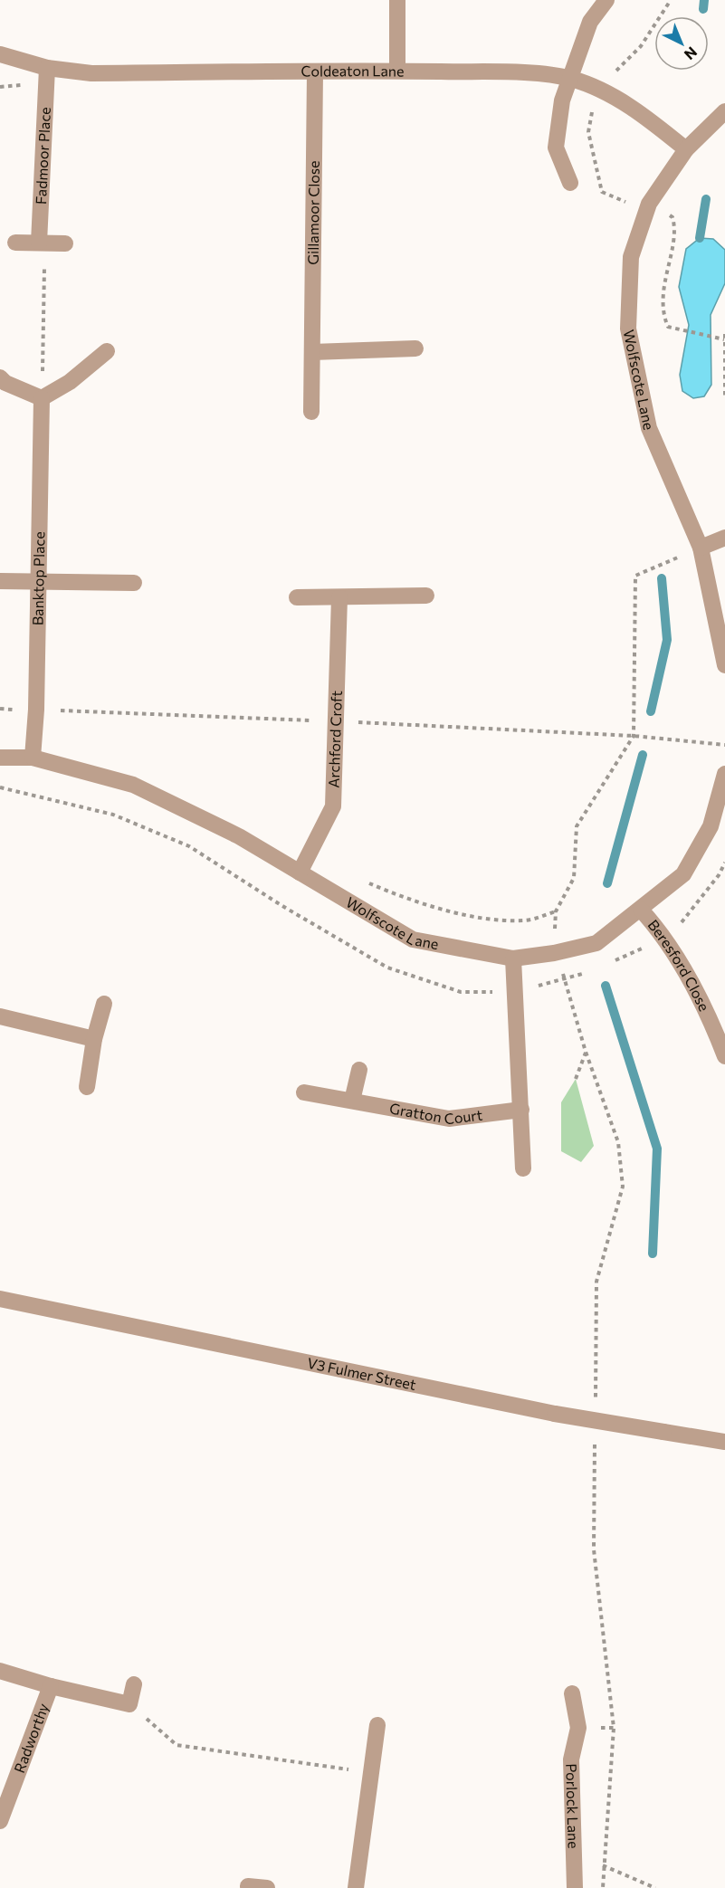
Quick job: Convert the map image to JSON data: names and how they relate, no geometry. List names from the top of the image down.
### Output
{
  "streets": {
    "street": [
      "Coldeaton Lane",
      "Fadmoor Place",
      "Gillamoor Close",
      "Wolfscote Lane",
      "Banktop Place",
      "Archford Croft",
      "Beresford Close",
      "Gratton Court",
      "V3 Fulmer Street",
      "Radworthy",
      "Porlock Lane"
    ]
  },
  "crossings": [
    ["Coldeaton Lane", "Fadmoor Place"],
    ["Coldeaton Lane", "Gillamoor Close"],
    ["Coldeaton Lane", "Wolfscote Lane"],
    ["Wolfscote Lane", "Banktop Place"],
    ["Wolfscote Lane", "Archford Croft"],
    ["Wolfscote Lane", "Beresford Close"]
  ],
  "north": "bottom right"
}
